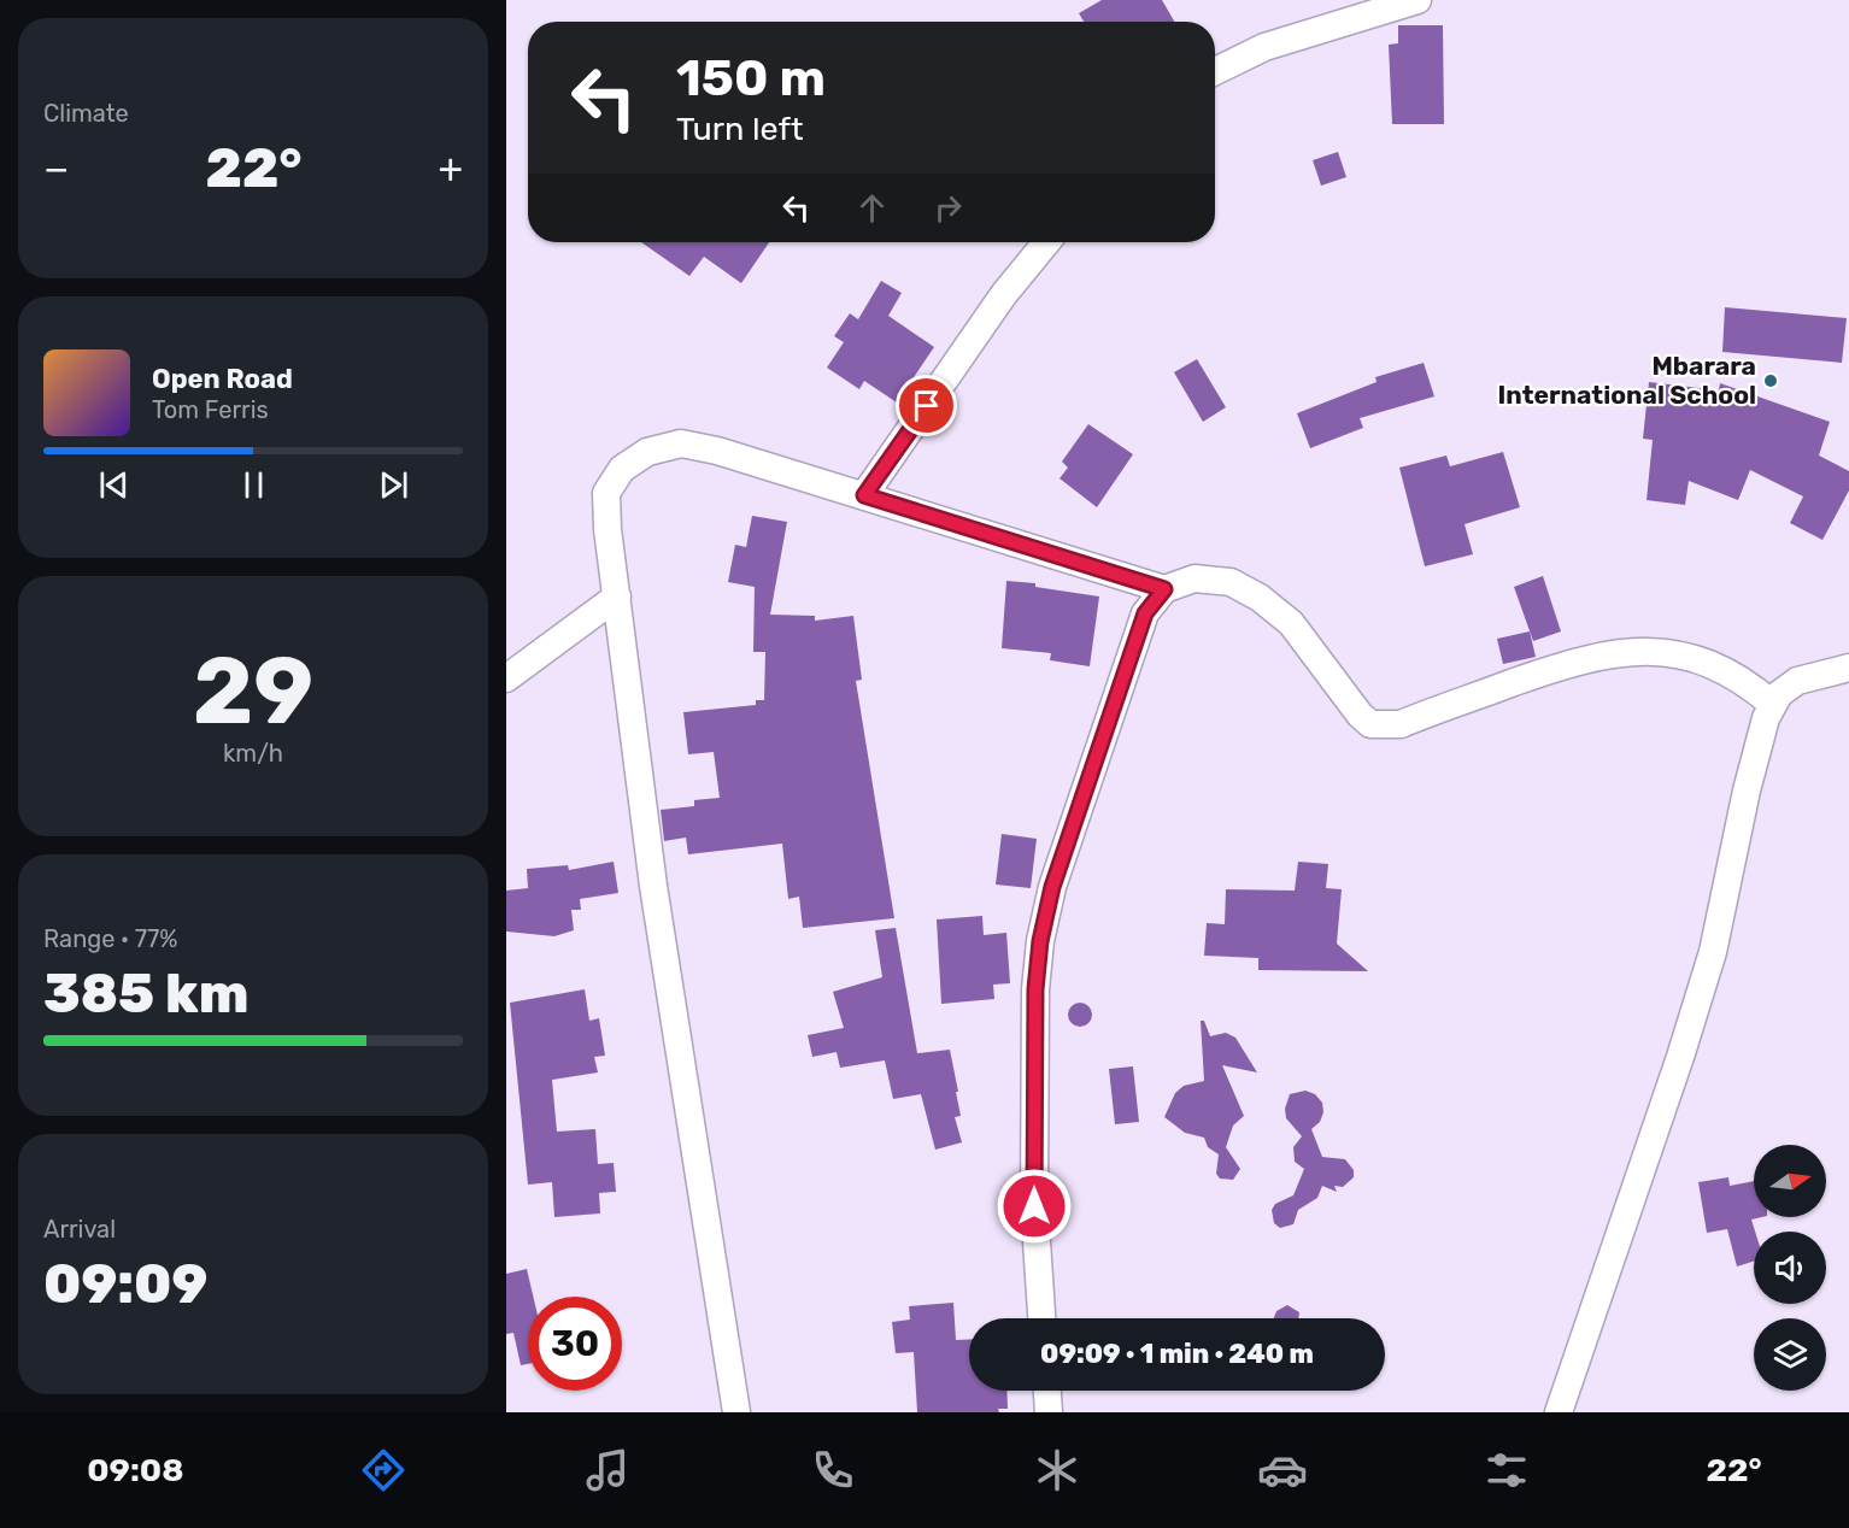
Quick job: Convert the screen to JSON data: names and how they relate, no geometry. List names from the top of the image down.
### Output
{
  "places": ["Mbarara International School"],
  "north": "right",
  "page": {
    "tile": [
      "Climate",
      ["29", "km/h"],
      ["Range · 77%", "385 km"],
      ["Arrival", "09:09"]
    ],
    "turn": ["150 m", "Turn left"],
    "heat": ["−", "22°", "+"],
    "song": ["Open Road", "Tom Ferris"],
    "limit": "30",
    "trip": "09:09 · 1 min · 240 m",
    "tabs": ["09:08", "22°"]
  }
}
